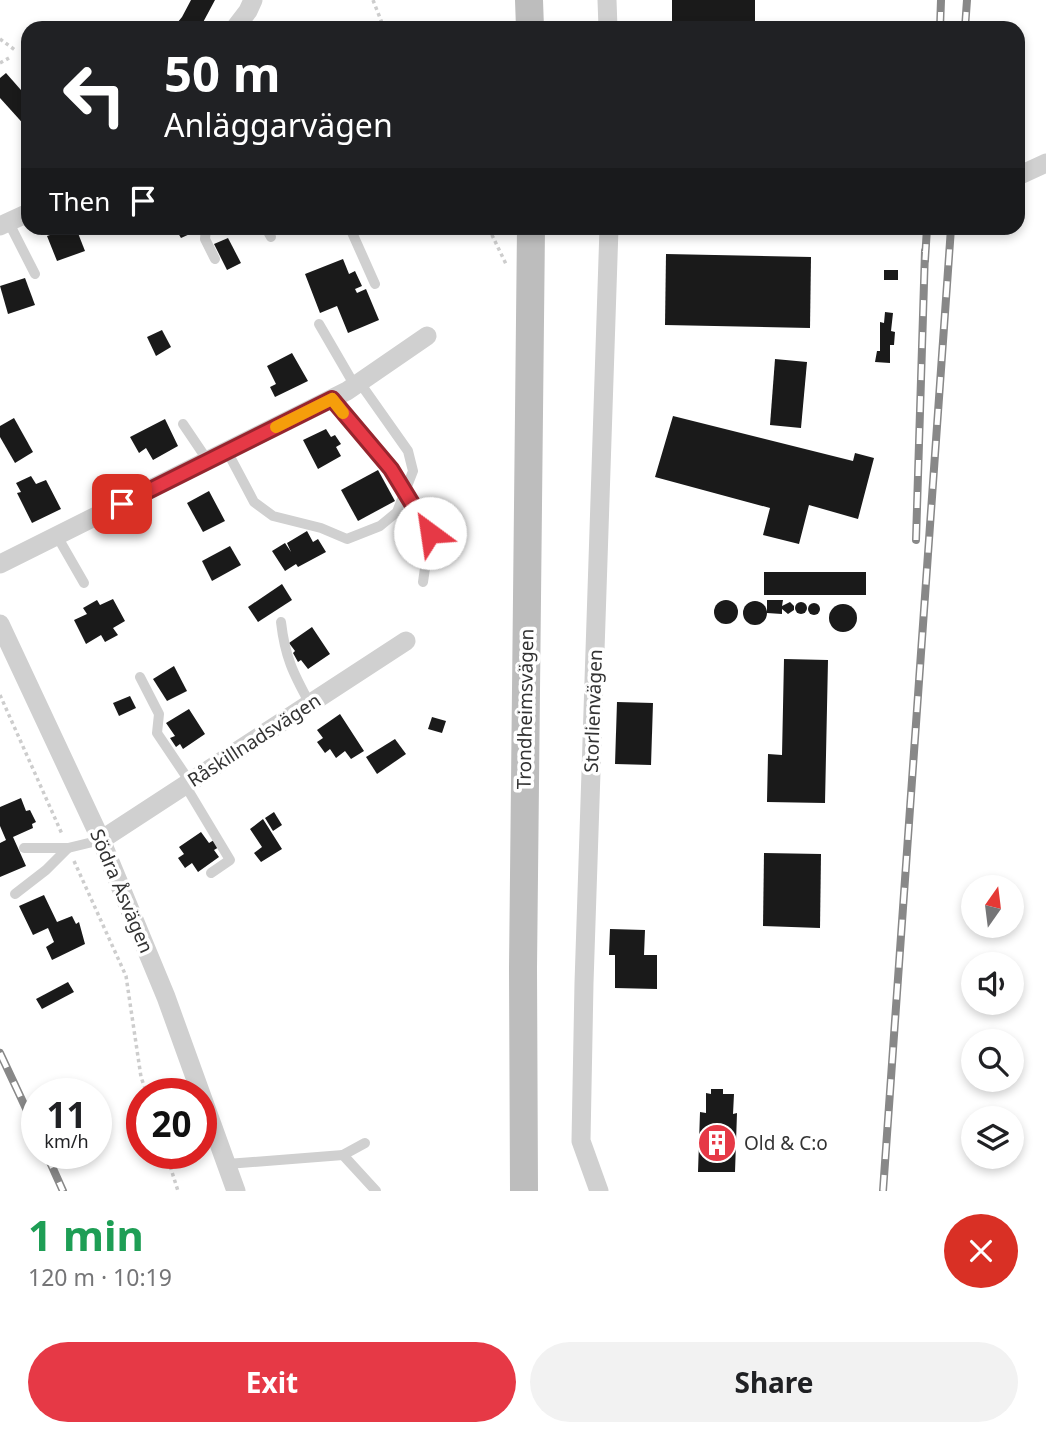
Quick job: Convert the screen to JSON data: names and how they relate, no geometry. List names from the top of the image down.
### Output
{
  "streets": {
    "main road": ["Trondheimsvägen"],
    "street": ["Storlienvägen", "Råskillnadsvägen", "Södra Åsvägen"]
  },
  "crossings": [
    ["Råskillnadsvägen", "Södra Åsvägen"]
  ],
  "places": {
    "building": ["Old & C:o"]
  },
  "north": "top",
  "page": {
    "turn": ["50 m", "Anläggarvägen"],
    "then": "Then",
    "speed": "11 km/h",
    "limit": "20",
    "heading": ["1 min", "120 m · 10:19"],
    "buttons": ["Exit", "Share"]
  }
}
